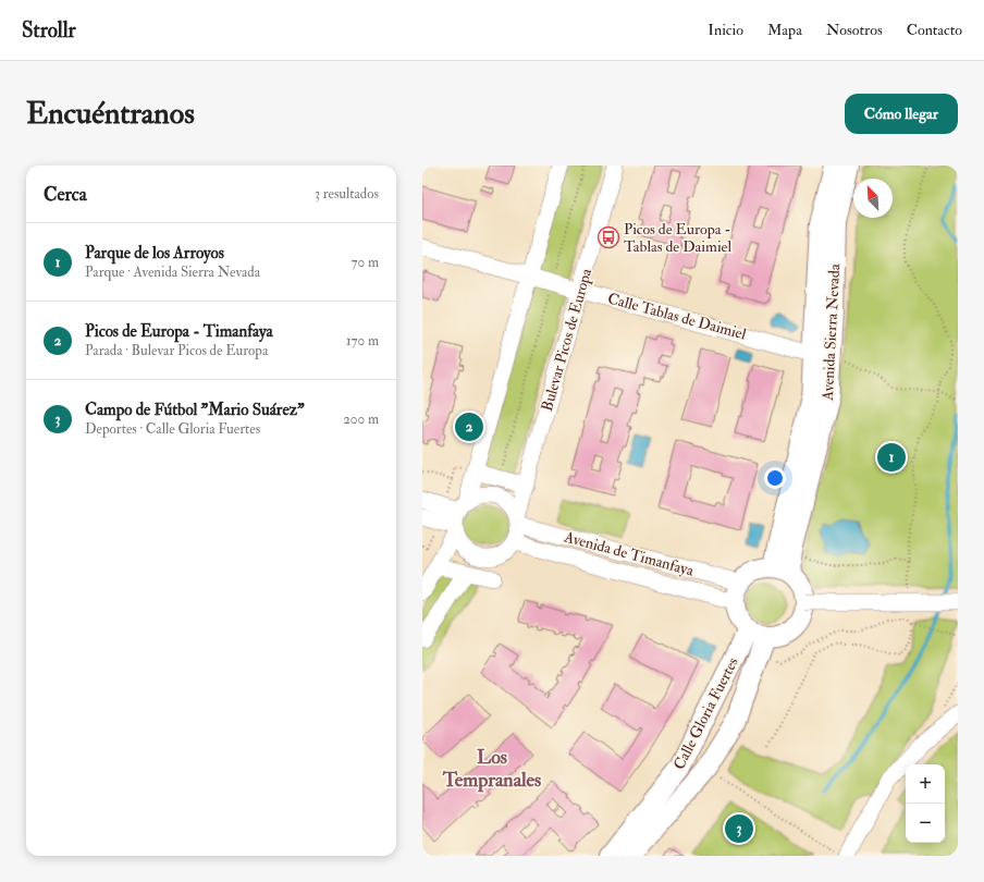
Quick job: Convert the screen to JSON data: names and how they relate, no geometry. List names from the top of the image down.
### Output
{
  "streets": {
    "main road": ["Avenida Sierra Nevada", "Calle Gloria Fuertes"],
    "street": ["Calle Tablas de Daimiel", "Bulevar Picos de Europa", "Avenida de Timanfaya"]
  },
  "crossings": [
    ["Calle Tablas de Daimiel", "Avenida Sierra Nevada"],
    ["Calle Tablas de Daimiel", "Bulevar Picos de Europa"],
    ["Bulevar Picos de Europa", "Avenida de Timanfaya"]
  ],
  "districts": ["Los Tempranales"],
  "places": {
    "bus stop": ["Picos de Europa - Tablas de Daimiel"]
  },
  "north": "top left",
  "page": {
    "header": "Strollr",
    "nav": [
      "Inicio",
      "Mapa",
      "Nosotros",
      "Contacto"
    ],
    "buttons": "Cómo llegar",
    "title": "Encuéntranos",
    "heading": ["Cerca", "3 resultados"],
    "list": [
      {
        "mark": "1",
        "name": "Parque de los Arroyos",
        "note": "Parque · Avenida Sierra Nevada",
        "value": "70 m"
      },
      {
        "mark": "2",
        "name": "Picos de Europa - Timanfaya",
        "note": "Parada · Bulevar Picos de Europa",
        "value": "170 m"
      },
      {
        "mark": "3",
        "name": "Campo de Fútbol \"Mario Suárez\"",
        "note": "Deportes · Calle Gloria Fuertes",
        "value": "200 m"
      }
    ],
    "pins": ["2", "1", "3"],
    "map_buttons": ["+", "−"]
  }
}
